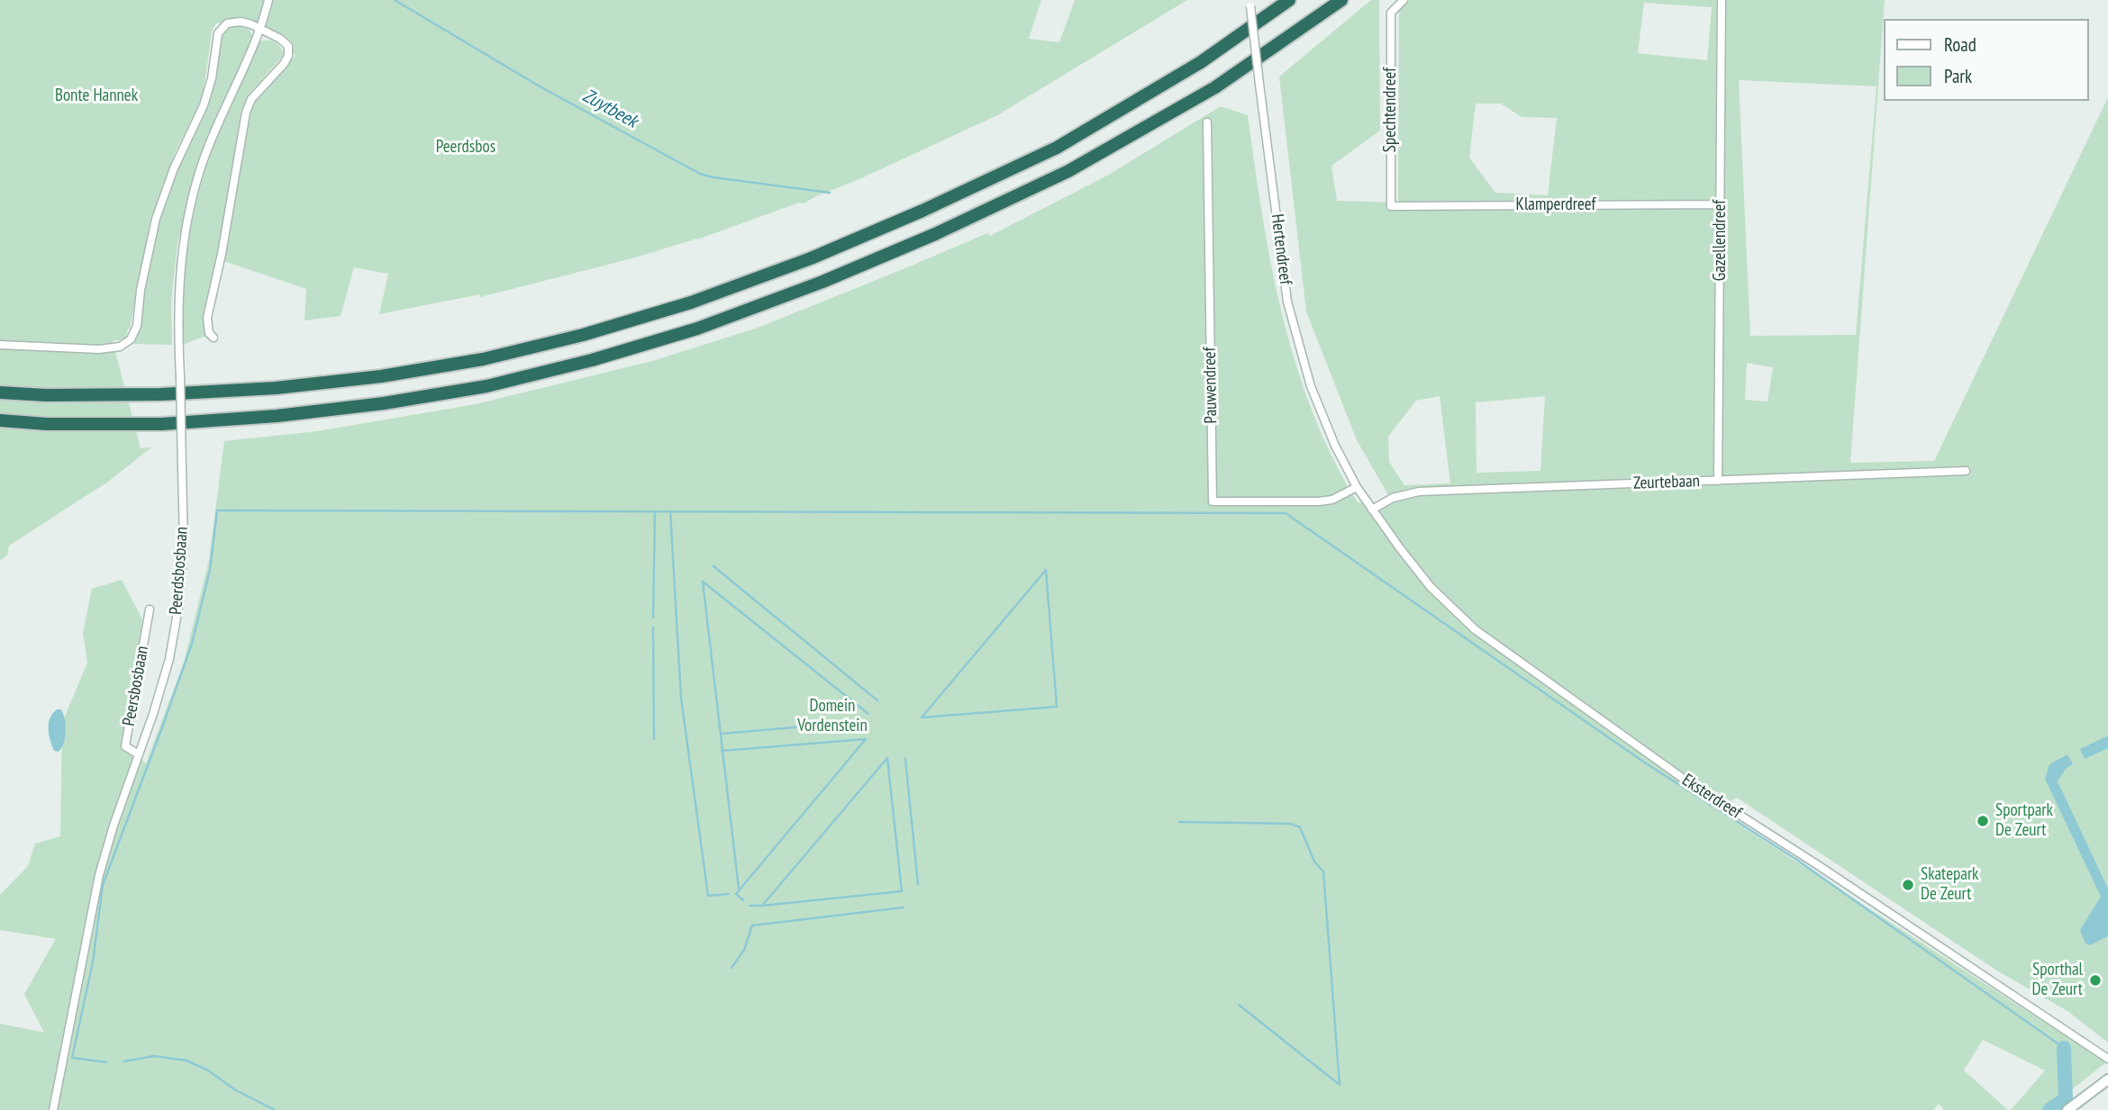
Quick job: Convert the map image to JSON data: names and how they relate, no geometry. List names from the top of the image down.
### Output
{
  "streets": {
    "street": [
      "Spechtendreef",
      "Klamperdreef",
      "Gazellendreef",
      "Hertendreef",
      "Pauwendreef",
      "Zeurtebaan",
      "Peerdsbosbaan",
      "Peersbosbaan",
      "Eksterdreef"
    ]
  },
  "crossings": [
    ["Spechtendreef", "Klamperdreef"],
    ["Klamperdreef", "Gazellendreef"],
    ["Gazellendreef", "Zeurtebaan"],
    ["Hertendreef", "Pauwendreef"],
    ["Hertendreef", "Eksterdreef"],
    ["Pauwendreef", "Eksterdreef"],
    ["Zeurtebaan", "Eksterdreef"],
    ["Peerdsbosbaan", "Peersbosbaan"]
  ],
  "water": ["Zuytbeek"],
  "parks": ["Bonte Hannek", "Peerdsbos", "Domein Vordenstein"],
  "places": ["Sportpark De Zeurt", "Skatepark De Zeurt", "Sporthal De Zeurt"],
  "legend": ["Road", "Park"]
}
